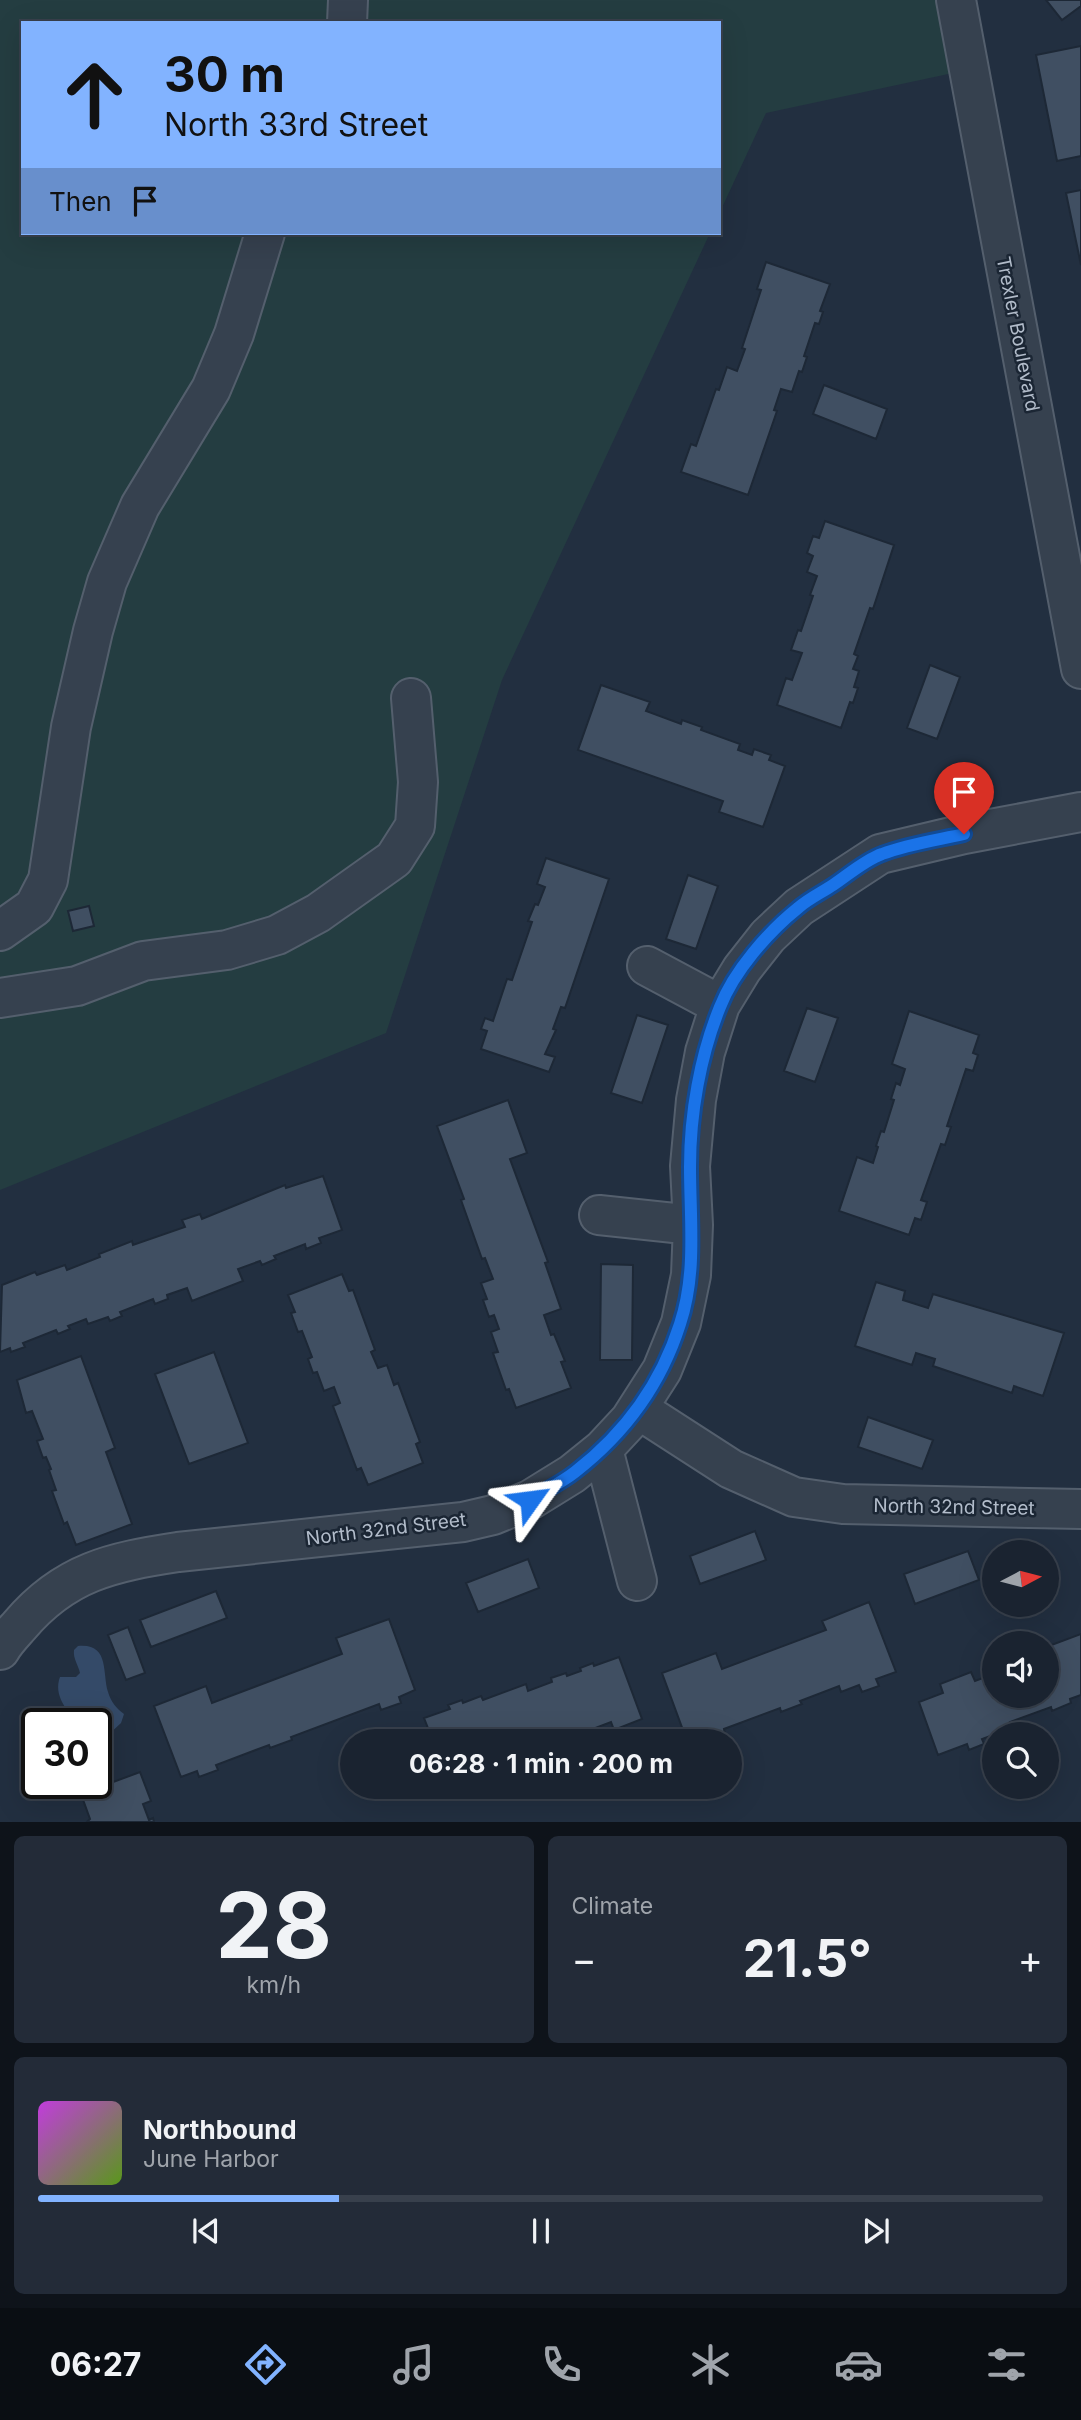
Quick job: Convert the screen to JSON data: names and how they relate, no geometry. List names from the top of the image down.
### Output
{
  "streets": {
    "street": ["Trexler Boulevard", "North 32nd Street"]
  },
  "north": "right",
  "page": {
    "turn": ["30 m", "North 33rd Street"],
    "then": "Then",
    "limit": "30",
    "trip": "06:28 · 1 min · 200 m",
    "tile": [
      ["28", "km/h"],
      "Climate"
    ],
    "heat": ["−", "21.5°", "+"],
    "song": ["Northbound", "June Harbor"],
    "tabs": "06:27"
  }
}
